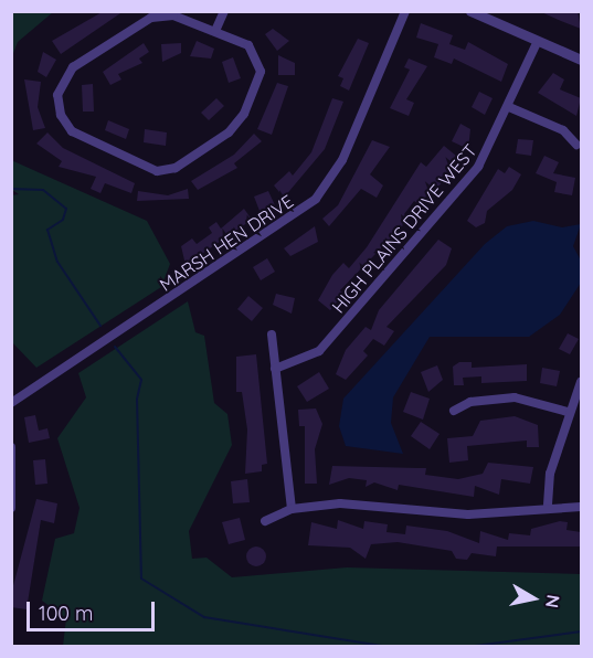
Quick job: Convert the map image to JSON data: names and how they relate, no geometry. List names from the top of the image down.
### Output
{
  "streets": {
    "street": ["HIGH PLAINS DRIVE WEST", "MARSH HEN DRIVE"]
  },
  "scale_bar": "100 m",
  "north": "right"
}
